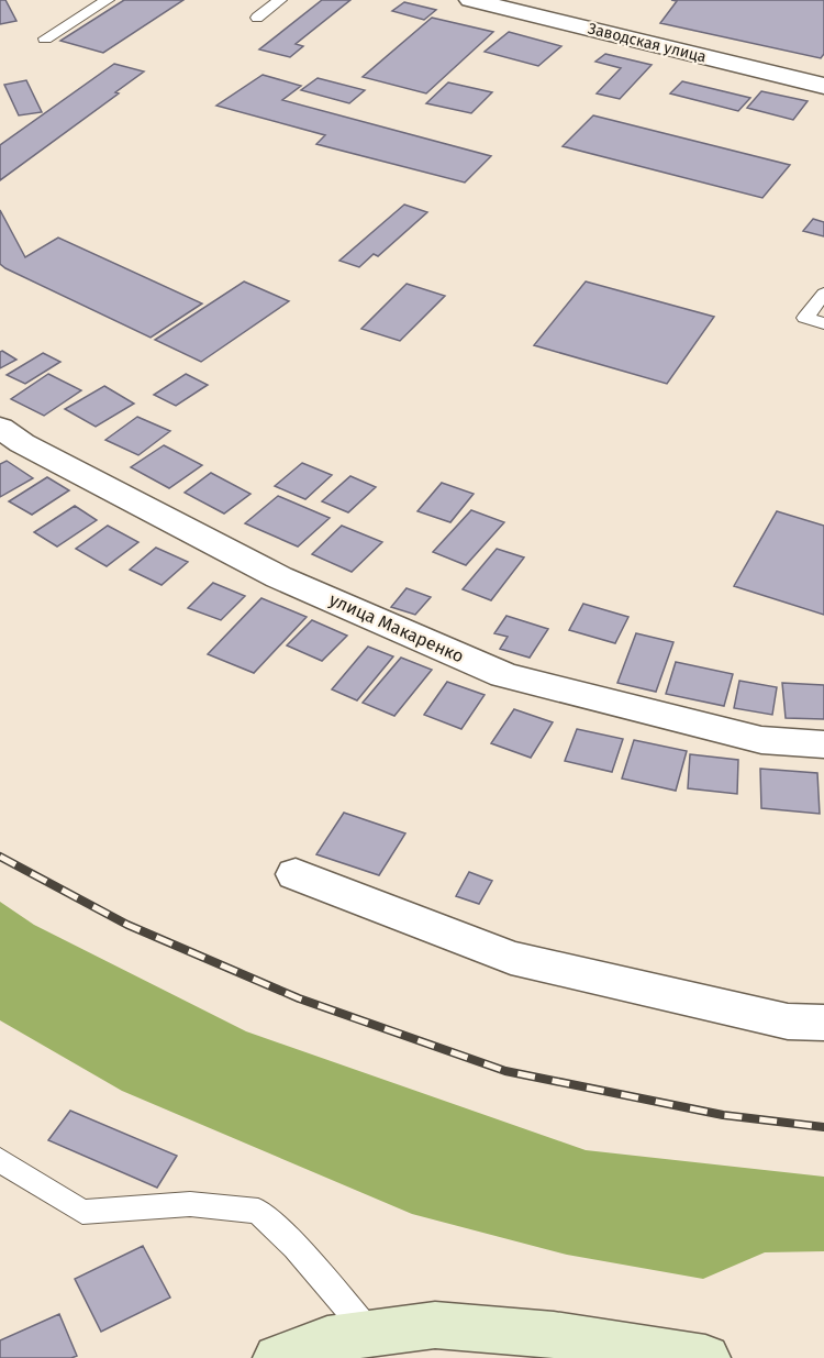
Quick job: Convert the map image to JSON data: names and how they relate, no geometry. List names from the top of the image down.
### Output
{
  "streets": {
    "street": ["Заводская улица", "улица Макаренко"]
  }
}
